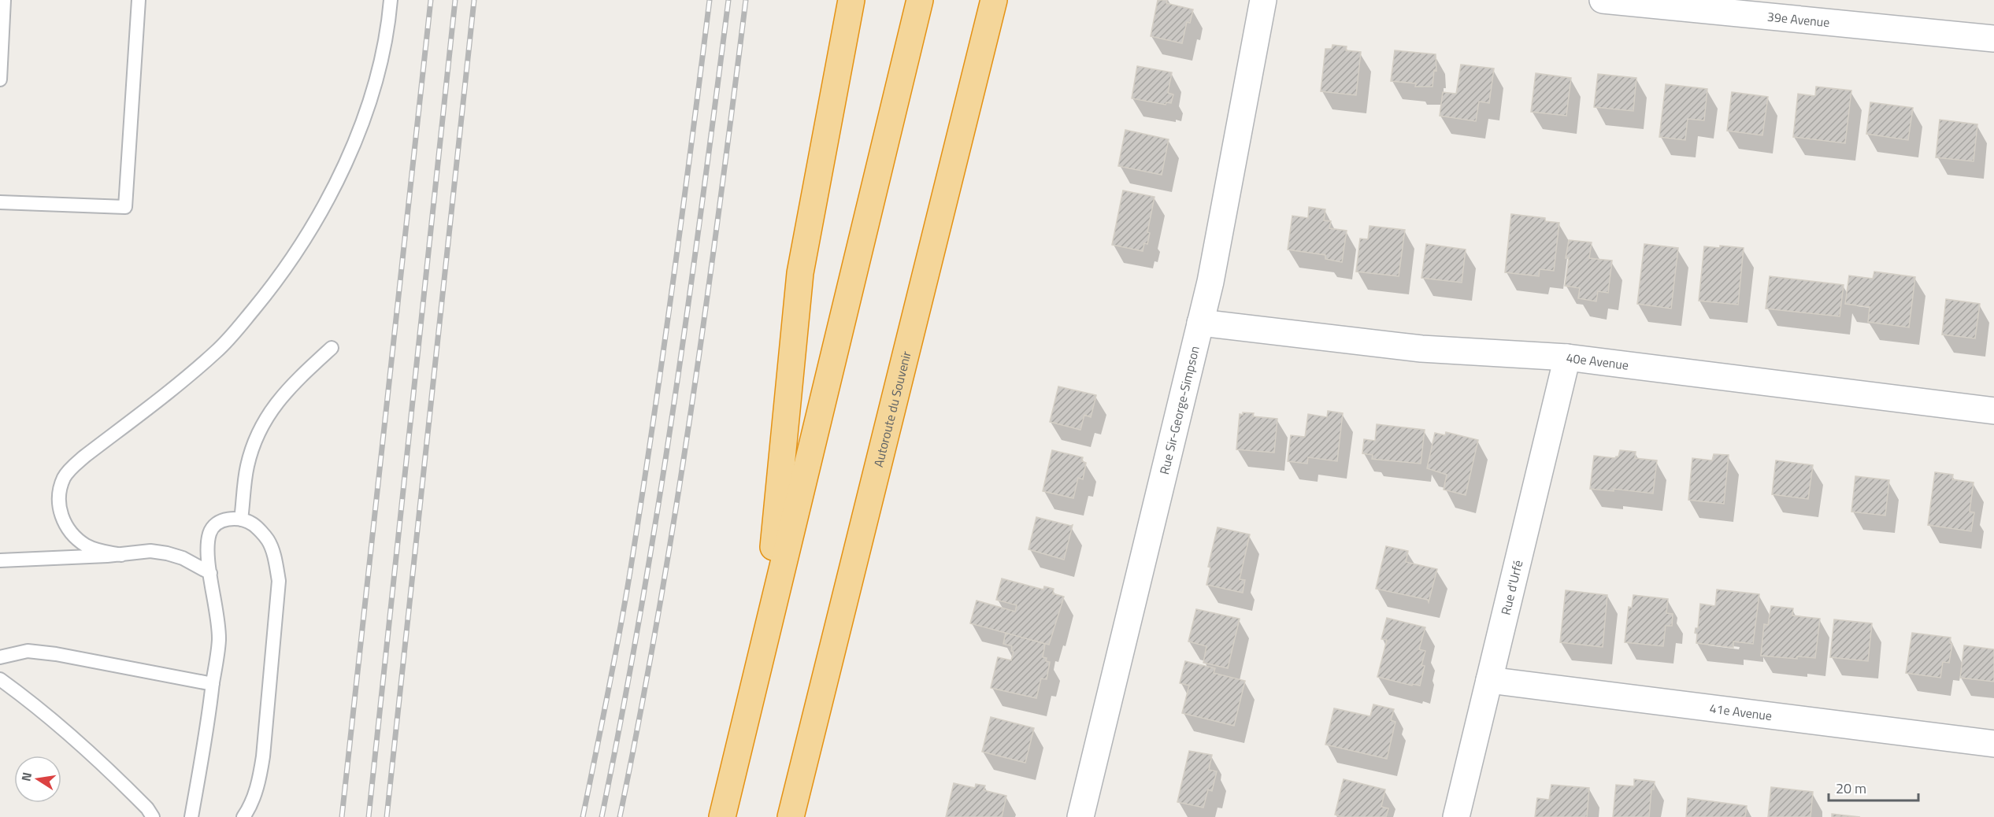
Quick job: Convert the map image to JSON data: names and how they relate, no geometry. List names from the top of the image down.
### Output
{
  "streets": {
    "highway": ["Autoroute du Souvenir"],
    "street": [
      "39e Avenue",
      "40e Avenue",
      "Rue Sir-George-Simpson",
      "Rue d'Urfé",
      "41e Avenue"
    ]
  },
  "crossings": [
    ["40e Avenue", "Rue Sir-George-Simpson"],
    ["40e Avenue", "Rue d'Urfé"],
    ["Rue d'Urfé", "41e Avenue"]
  ],
  "scale_bar": "20 m",
  "north": "left"
}
